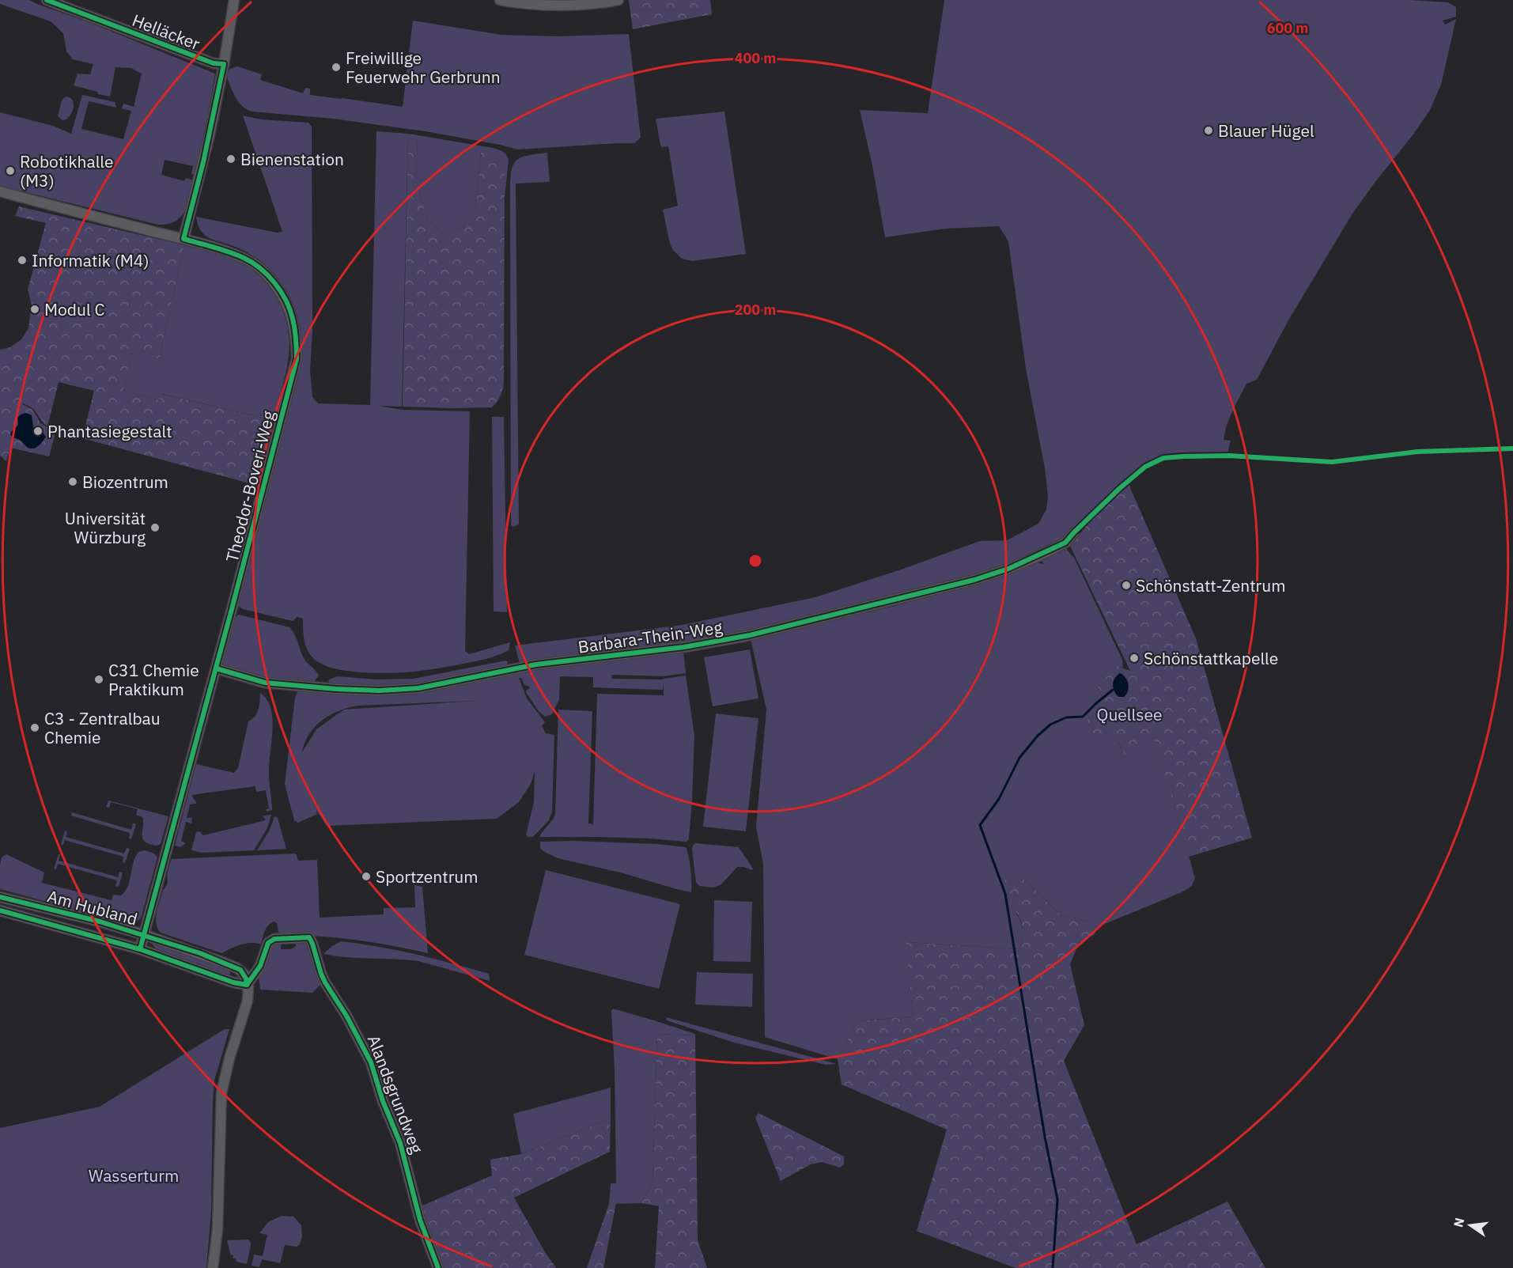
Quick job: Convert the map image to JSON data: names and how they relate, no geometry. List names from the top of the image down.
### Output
{
  "streets": {
    "street": [
      "Helläcker",
      "Theodor-Boveri-Weg",
      "Barbara-Thein-Weg",
      "Am Hubland",
      "Alandsgrundweg"
    ]
  },
  "crossings": [
    ["Theodor-Boveri-Weg", "Barbara-Thein-Weg"],
    ["Theodor-Boveri-Weg", "Am Hubland"],
    ["Am Hubland", "Alandsgrundweg"]
  ],
  "parks": ["Quellsee", "Wasserturm"],
  "places": [
    "Freiwillige Feuerwehr Gerbrunn",
    "Blauer Hügel",
    "Bienenstation",
    "Robotikhalle (M3)",
    "Informatik (M4)",
    "Modul C",
    "Phantasiegestalt",
    "Biozentrum",
    "Universität Würzburg",
    "Schönstatt-Zentrum",
    "Schönstattkapelle",
    "C31 Chemie Praktikum",
    "C3 - Zentralbau Chemie",
    "Sportzentrum"
  ],
  "north": "left",
  "rings": ["600 m", "400 m", "200 m"]
}
